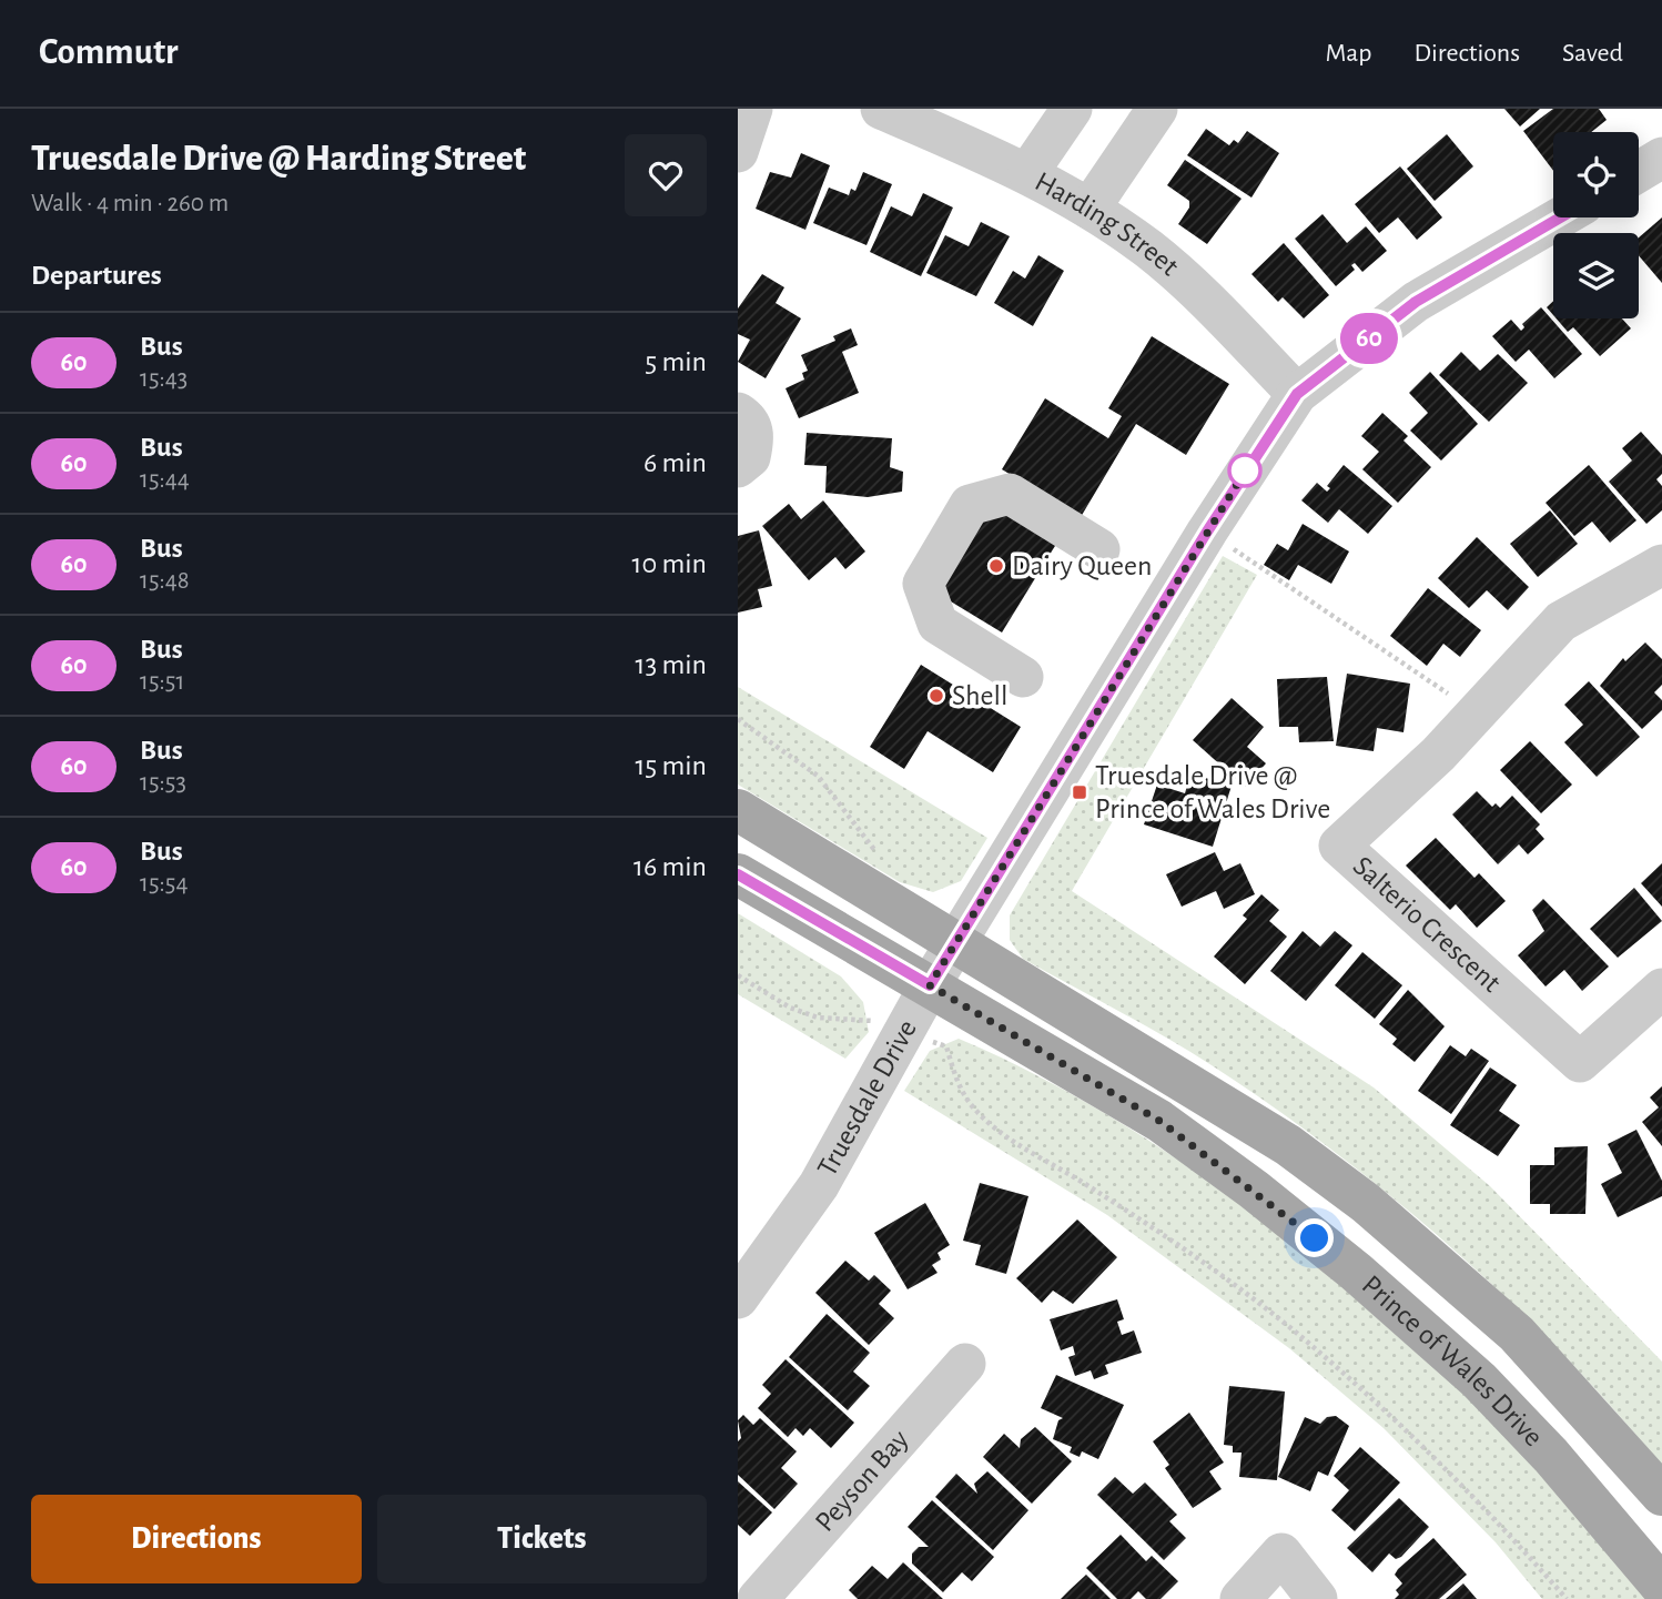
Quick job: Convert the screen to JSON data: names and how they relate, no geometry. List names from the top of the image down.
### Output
{
  "streets": {
    "main road": ["Prince of Wales Drive"],
    "street": [
      "Harding Street",
      "Salterio Crescent",
      "Truesdale Drive",
      "Peyson Bay"
    ]
  },
  "crossings": [
    ["Harding Street", "Truesdale Drive"],
    ["Truesdale Drive", "Prince of Wales Drive"]
  ],
  "places": {
    "other": ["Dairy Queen", "Shell"],
    "transit": ["Truesdale Drive @ Prince of Wales Drive"]
  },
  "lines": ["bus line 60"],
  "page": {
    "header": "Commutr",
    "nav": ["Map", "Directions", "Saved"],
    "heading": [
      ["Truesdale Drive @ Harding Street", "Walk · 4 min · 260 m"],
      "Departures"
    ],
    "on_map": "60",
    "list": [
      {
        "mark": "60",
        "name": "Bus",
        "note": "15:43",
        "value": "5 min"
      },
      {
        "mark": "60",
        "name": "Bus",
        "note": "15:44",
        "value": "6 min"
      },
      {
        "mark": "60",
        "name": "Bus",
        "note": "15:48",
        "value": "10 min"
      },
      {
        "mark": "60",
        "name": "Bus",
        "note": "15:51",
        "value": "13 min"
      },
      {
        "mark": "60",
        "name": "Bus",
        "note": "15:53",
        "value": "15 min"
      },
      {
        "mark": "60",
        "name": "Bus",
        "note": "15:54",
        "value": "16 min"
      }
    ],
    "buttons": ["Directions", "Tickets"]
  }
}
